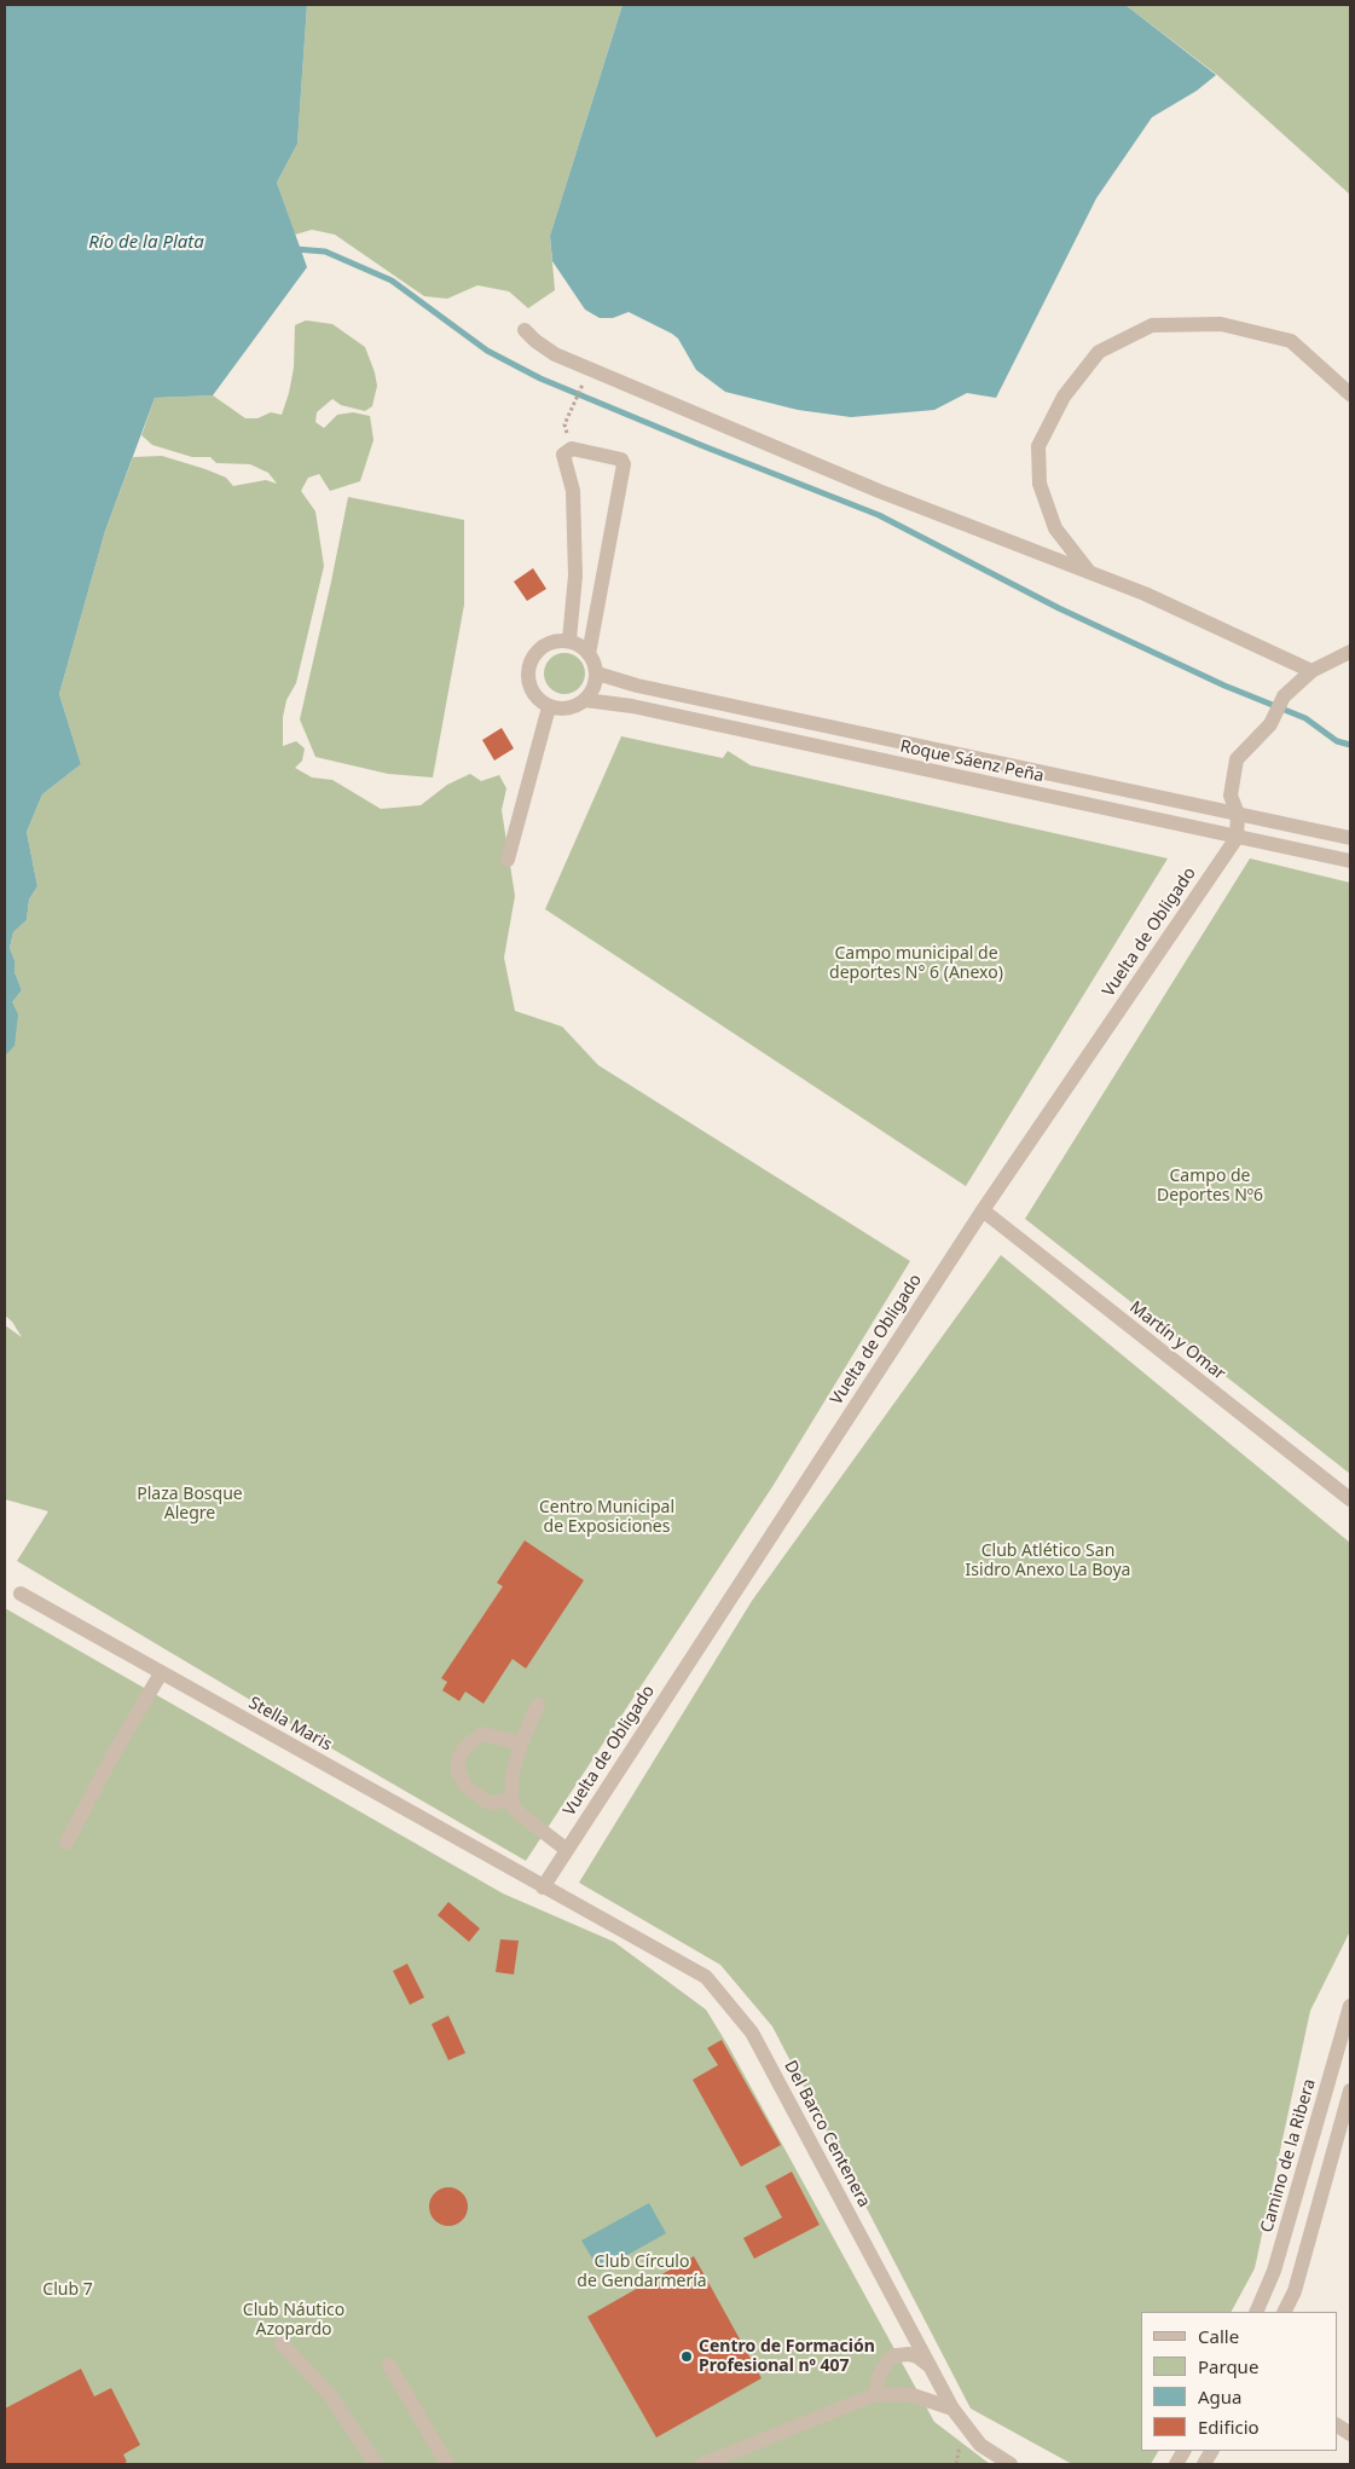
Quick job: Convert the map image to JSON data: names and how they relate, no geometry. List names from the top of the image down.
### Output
{
  "streets": {
    "street": [
      "Roque Sáenz Peña",
      "Vuelta de Obligado",
      "Martín y Omar",
      "Stella Maris",
      "Del Barco Centenera",
      "Camino de la Ribera"
    ]
  },
  "crossings": [
    ["Roque Sáenz Peña", "Vuelta de Obligado"],
    ["Vuelta de Obligado", "Martín y Omar"],
    ["Vuelta de Obligado", "Stella Maris"],
    ["Vuelta de Obligado", "Del Barco Centenera"],
    ["Stella Maris", "Del Barco Centenera"]
  ],
  "water": ["Río de la Plata"],
  "parks": [
    "Campo municipal de deportes N° 6 (Anexo)",
    "Campo de Deportes Nº6",
    "Plaza Bosque Alegre",
    "Centro Municipal de Exposiciones",
    "Club Atlético San Isidro Anexo La Boya",
    "Club Círculo de Gendarmería",
    "Club 7",
    "Club Náutico Azopardo"
  ],
  "places": ["Centro de Formación Profesional nº 407"],
  "legend": [
    "Calle",
    "Parque",
    "Agua",
    "Edificio"
  ]
}
